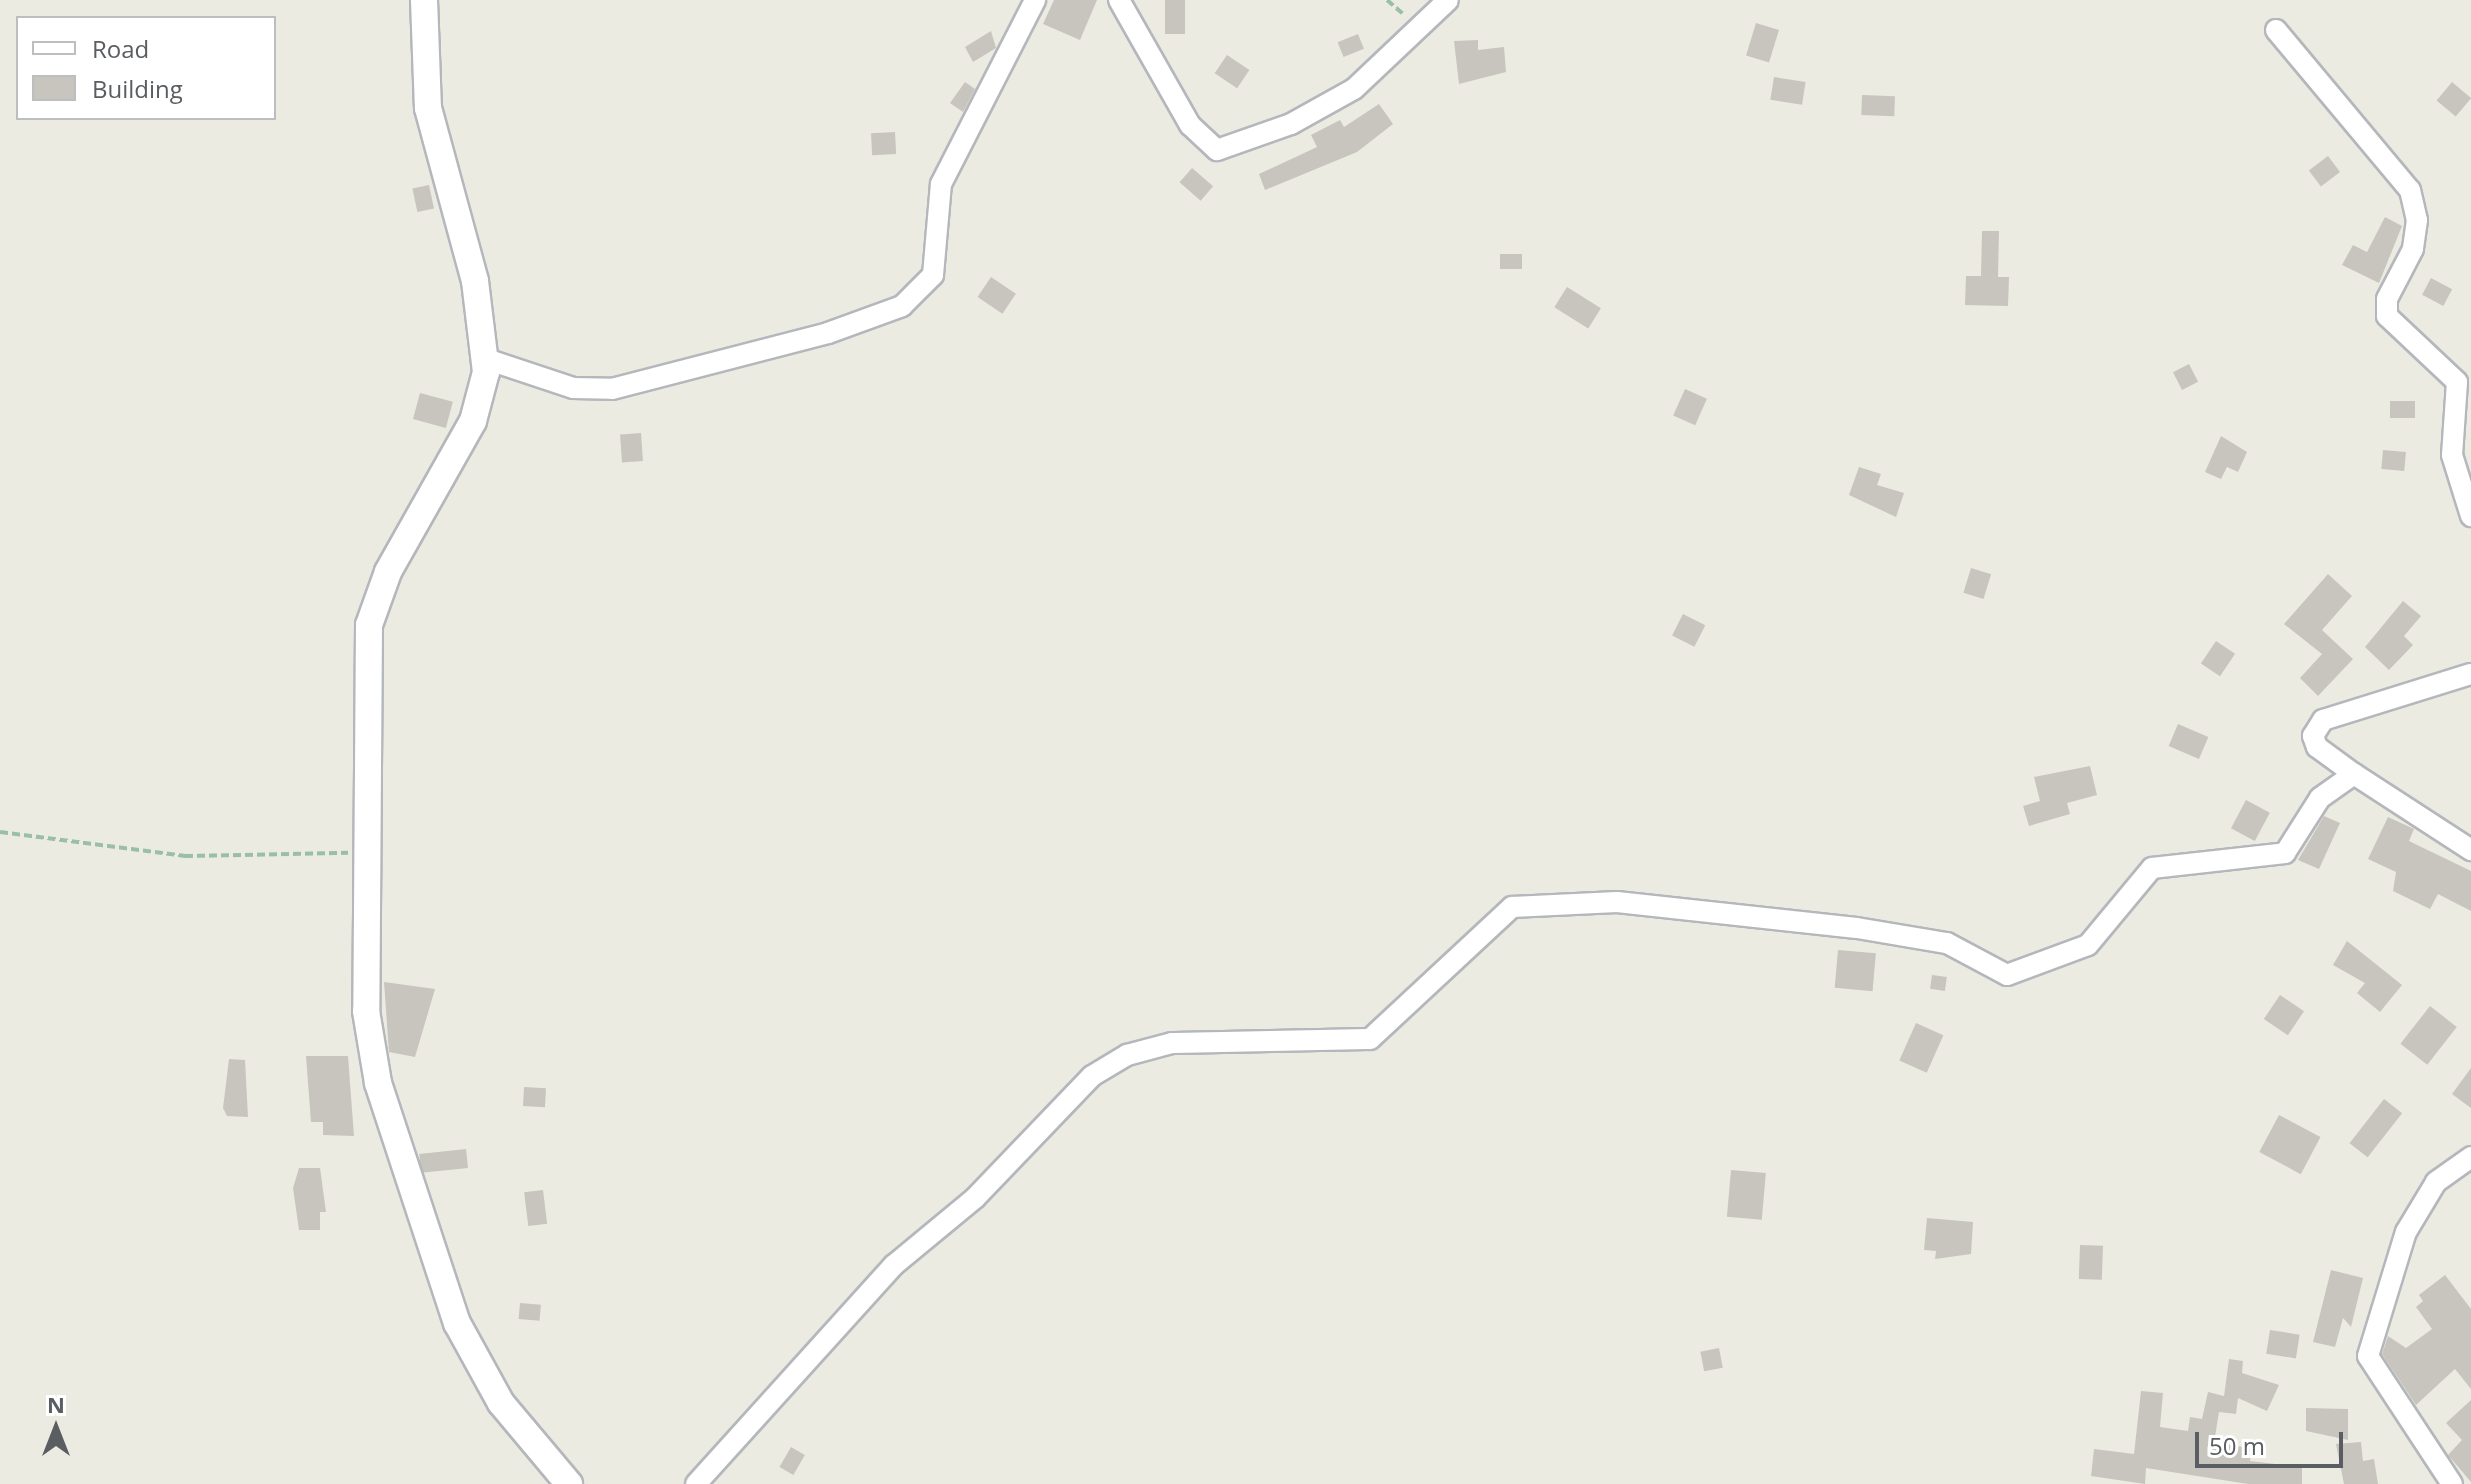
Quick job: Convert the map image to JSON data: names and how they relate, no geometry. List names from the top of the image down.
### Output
{
  "legend": ["Road", "Building"],
  "scale_bar": "50 m",
  "north": "top"
}
